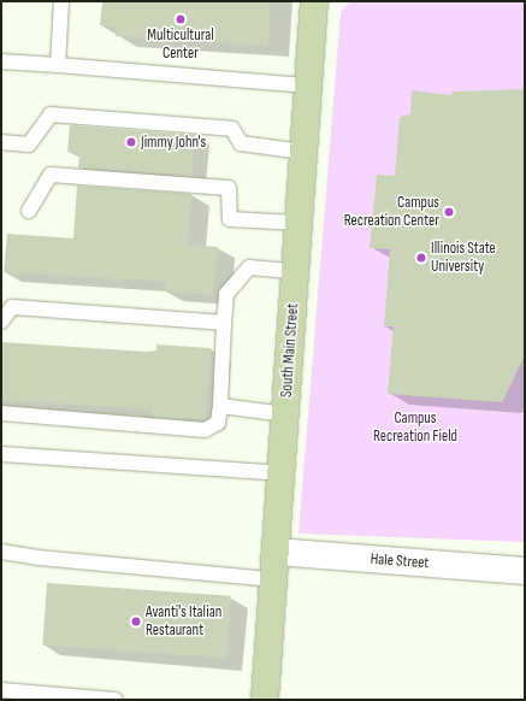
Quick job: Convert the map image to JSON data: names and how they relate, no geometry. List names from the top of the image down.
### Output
{
  "streets": {
    "main road": ["South Main Street"],
    "street": ["Hale Street"]
  },
  "crossings": [
    ["South Main Street", "Hale Street"]
  ],
  "parks": ["Campus Recreation Field"],
  "places": [
    "Multicultural Center",
    "Jimmy John's",
    "Campus Recreation Center",
    "Illinois State University",
    "Avanti's Italian Restaurant"
  ]
}
